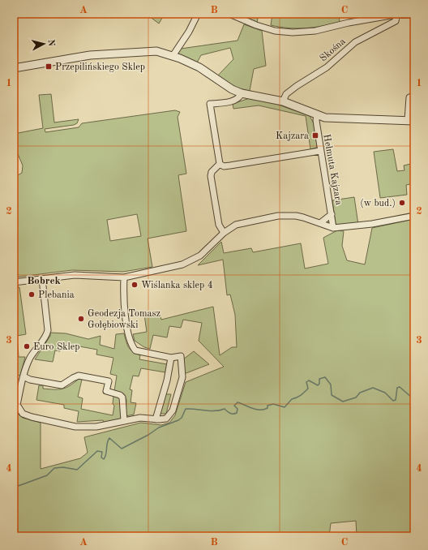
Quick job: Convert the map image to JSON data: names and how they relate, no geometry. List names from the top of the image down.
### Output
{
  "streets": {
    "street": ["Skośna", "Helmuta Kajzara"]
  },
  "districts": ["Bobrek"],
  "places": {
    "transit": ["Przepilińskiego Sklep", "Kajzara"],
    "other": [
      "(w bud.)",
      "Wiślanka sklep 4",
      "Plebania",
      "Geodezja Tomasz Gołębiowski",
      "Euro Sklep"
    ]
  },
  "north": "right",
  "grid": {
    "columns": ["A", "B", "C"],
    "rows": [
      "1",
      "2",
      "3",
      "4"
    ]
  }
}
